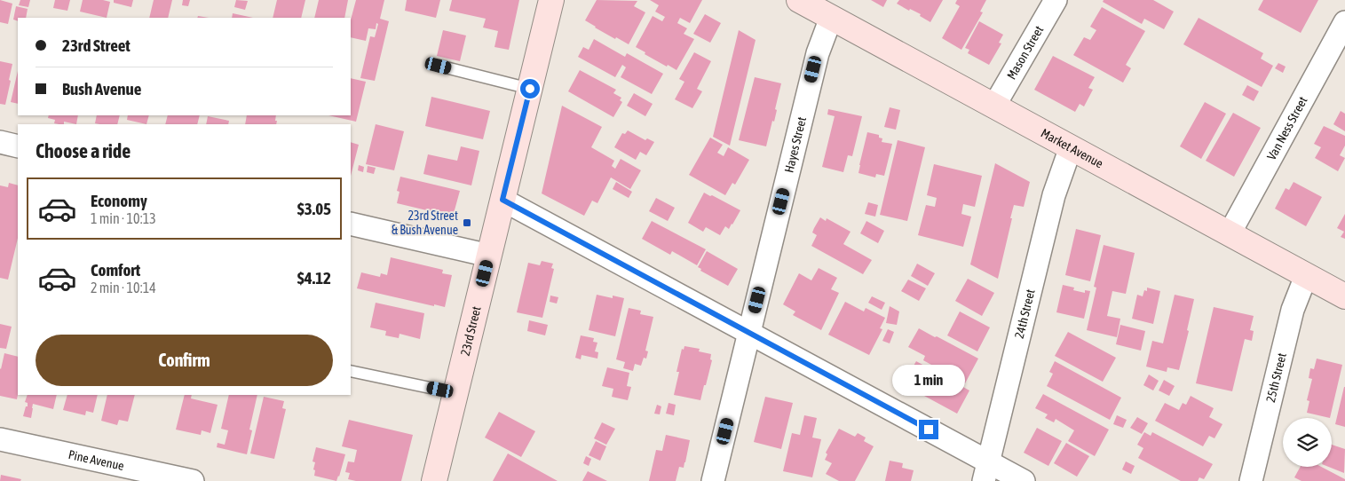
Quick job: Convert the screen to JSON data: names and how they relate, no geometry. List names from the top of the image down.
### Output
{
  "streets": {
    "street": [
      "Mason Street",
      "Van Ness Street",
      "Hayes Street",
      "Market Avenue",
      "24th Street",
      "23rd Street",
      "25th Street",
      "Pine Avenue"
    ]
  },
  "crossings": [
    ["Mason Street", "Market Avenue"],
    ["Van Ness Street", "Market Avenue"],
    ["Hayes Street", "Market Avenue"],
    ["Market Avenue", "24th Street"],
    ["Market Avenue", "25th Street"]
  ],
  "places": {
    "transit": ["23rd Street & Bush Avenue"]
  },
  "page": {
    "banner": ["23rd Street", "Bush Avenue"],
    "heading": "Choose a ride",
    "list": [
      {
        "name": "Economy",
        "note": "1 min · 10:13",
        "value": "$3.05"
      },
      {
        "name": "Comfort",
        "note": "2 min · 10:14",
        "value": "$4.12"
      }
    ],
    "buttons": "Confirm",
    "bubble": "1 min"
  }
}
